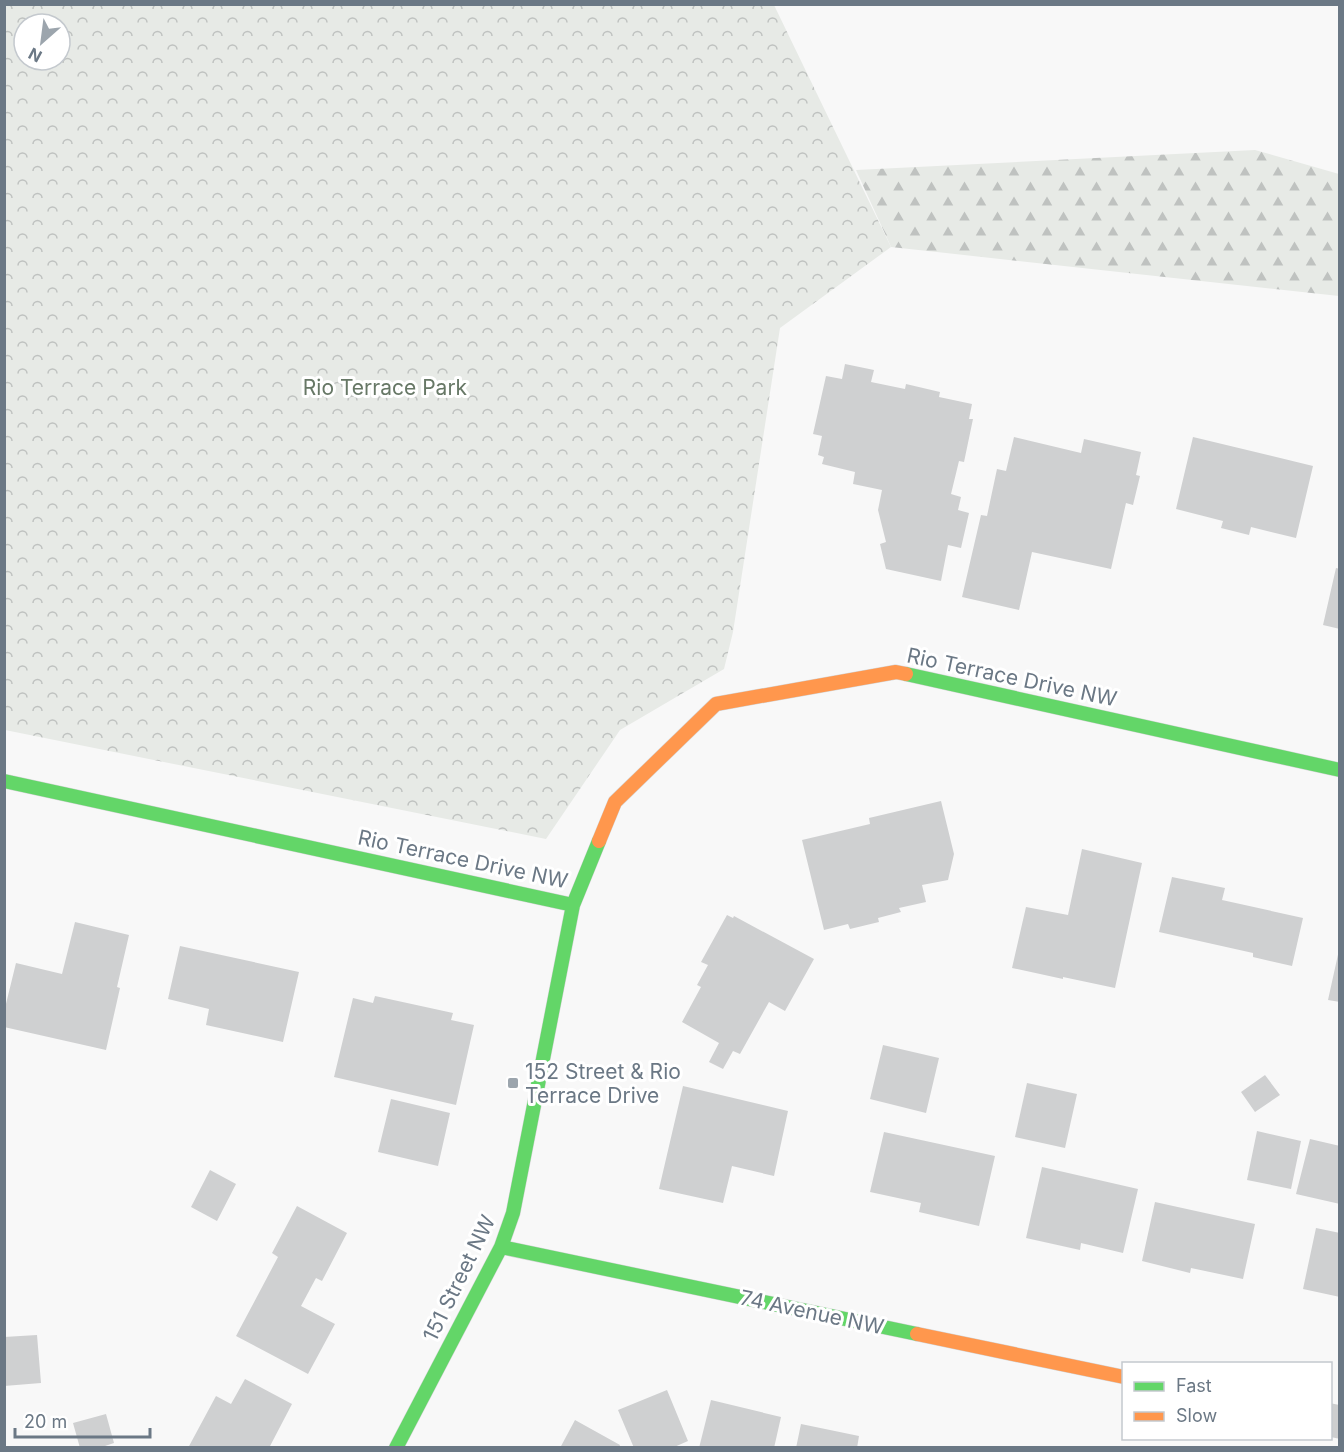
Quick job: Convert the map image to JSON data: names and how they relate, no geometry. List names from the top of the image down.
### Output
{
  "streets": {
    "street": ["Rio Terrace Drive NW", "151 Street NW", "74 Avenue NW"]
  },
  "crossings": [
    ["Rio Terrace Drive NW", "151 Street NW"],
    ["151 Street NW", "74 Avenue NW"]
  ],
  "parks": ["Rio Terrace Park"],
  "places": {
    "transit": ["152 Street & Rio Terrace Drive"]
  },
  "legend": ["Fast", "Slow"],
  "scale_bar": "20 m",
  "north": "bottom left"
}
